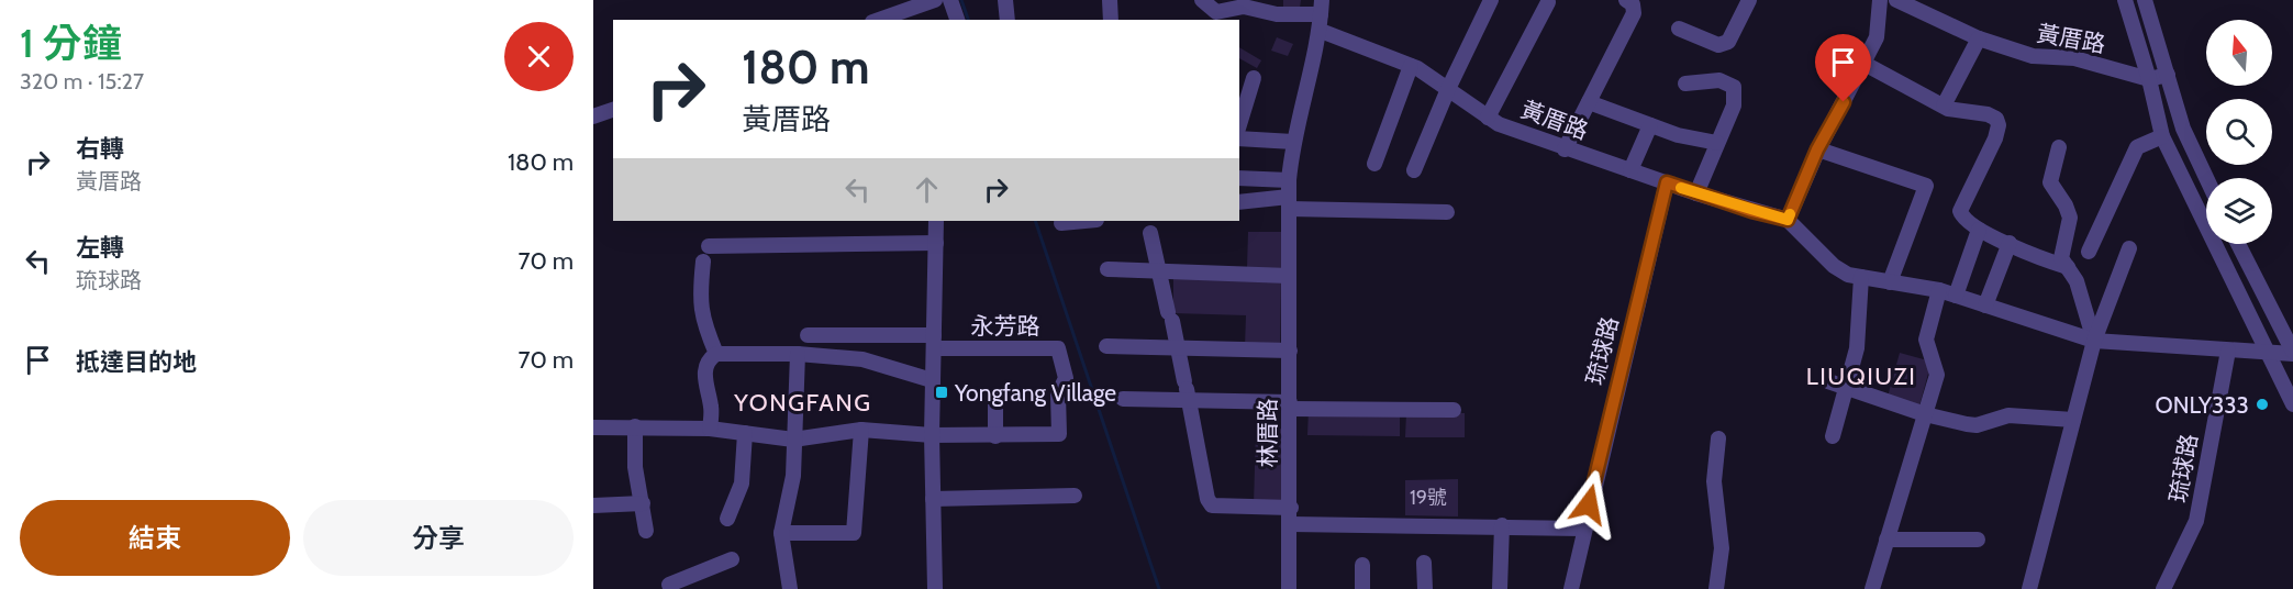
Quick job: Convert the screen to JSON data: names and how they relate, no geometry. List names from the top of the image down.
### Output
{
  "streets": {
    "street": [
      "黃厝路",
      "永芳路",
      "琉球路",
      "林厝路"
    ]
  },
  "crossings": [
    ["黃厝路", "琉球路"],
    ["黃厝路", "林厝路"]
  ],
  "districts": ["LIUQIUZI", "YONGFANG"],
  "places": {
    "transit": ["Yongfang Village"],
    "other": ["ONLY333"]
  },
  "house_numbers": ["19號"],
  "north": "top",
  "page": {
    "heading": ["1 分鐘", "320 m · 15:27"],
    "turn": ["180 m", "黃厝路"],
    "list": [
      {
        "name": "右轉",
        "note": "黃厝路",
        "value": "180 m"
      },
      {
        "name": "左轉",
        "note": "琉球路",
        "value": "70 m"
      },
      {
        "name": "抵達目的地",
        "value": "70 m"
      }
    ],
    "buttons": ["結束", "分享"]
  }
}
